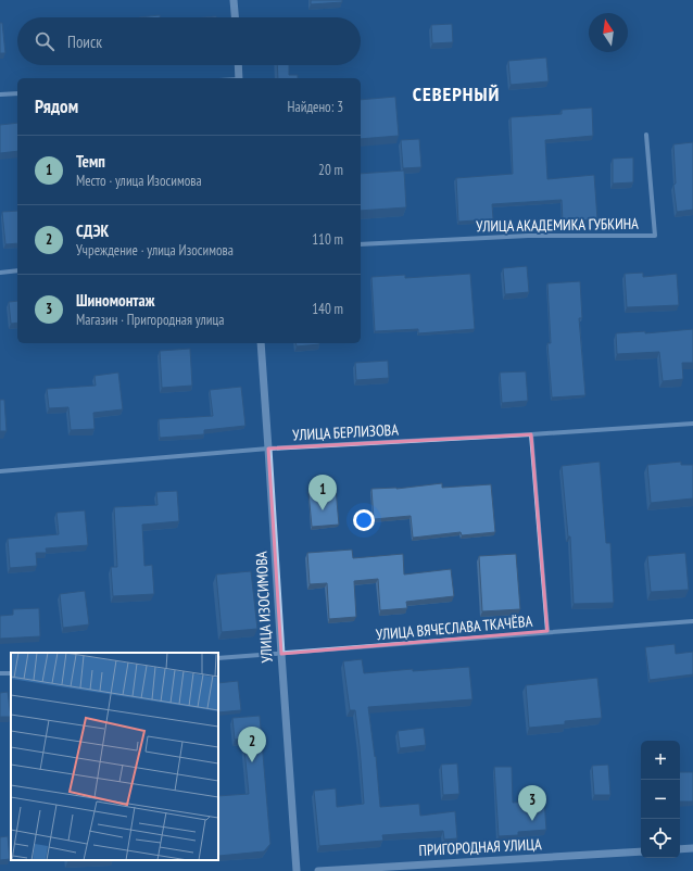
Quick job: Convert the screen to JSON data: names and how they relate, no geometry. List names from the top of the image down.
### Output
{
  "streets": {
    "street": [
      "УЛИЦА АКАДЕМИКА ГУБКИНА",
      "УЛИЦА БЕРЛИЗОВА",
      "УЛИЦА ИЗОСИМОВА",
      "УЛИЦА ВЯЧЕСЛАВА ТКАЧЁВА",
      "ПРИГОРОДНАЯ УЛИЦА"
    ]
  },
  "crossings": [
    ["УЛИЦА БЕРЛИЗОВА", "УЛИЦА ИЗОСИМОВА"],
    ["УЛИЦА ИЗОСИМОВА", "УЛИЦА ВЯЧЕСЛАВА ТКАЧЁВА"]
  ],
  "districts": ["СЕВЕРНЫЙ"],
  "north": "top",
  "page": {
    "search": "Поиск",
    "heading": ["Рядом", "Найдено: 3"],
    "list": [
      {
        "mark": "1",
        "name": "Темп",
        "note": "Место · улица Изосимова",
        "value": "20 m"
      },
      {
        "mark": "2",
        "name": "СДЭК",
        "note": "Учреждение · улица Изосимова",
        "value": "110 m"
      },
      {
        "mark": "3",
        "name": "Шиномонтаж",
        "note": "Магазин · Пригородная улица",
        "value": "140 m"
      }
    ],
    "pins": ["1", "2", "3"],
    "map_buttons": ["+", "−"]
  }
}
